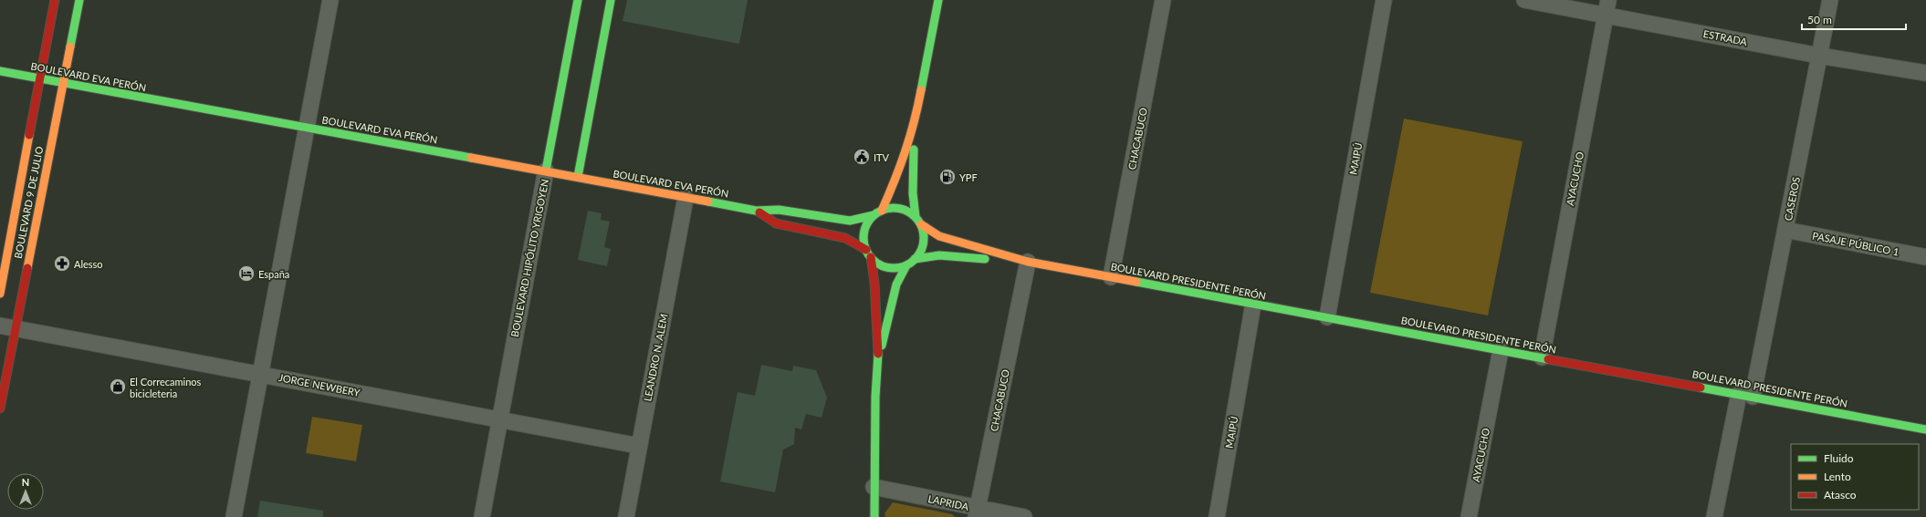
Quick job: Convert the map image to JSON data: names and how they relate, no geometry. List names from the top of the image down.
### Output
{
  "streets": {
    "street": [
      "ESTRADA",
      "BOULEVARD EVA PERÓN",
      "CHACABUCO",
      "MAIPÚ",
      "AYACUCHO",
      "CASEROS",
      "BOULEVARD 9 DE JULIO",
      "PASAJE PÚBLICO 1",
      "BOULEVARD HIPÓLITO YRIGOYEN",
      "BOULEVARD PRESIDENTE PERÓN",
      "LEANDRO N. ALEM",
      "JORGE NEWBERY",
      "LAPRIDA"
    ]
  },
  "crossings": [
    ["ESTRADA", "AYACUCHO"],
    ["ESTRADA", "CASEROS"],
    ["BOULEVARD EVA PERÓN", "BOULEVARD 9 DE JULIO"],
    ["BOULEVARD EVA PERÓN", "BOULEVARD HIPÓLITO YRIGOYEN"],
    ["BOULEVARD EVA PERÓN", "BOULEVARD PRESIDENTE PERÓN"],
    ["BOULEVARD EVA PERÓN", "LEANDRO N. ALEM"],
    ["CHACABUCO", "BOULEVARD PRESIDENTE PERÓN"],
    ["CHACABUCO", "LAPRIDA"],
    ["MAIPÚ", "BOULEVARD PRESIDENTE PERÓN"],
    ["AYACUCHO", "BOULEVARD PRESIDENTE PERÓN"],
    ["CASEROS", "PASAJE PÚBLICO 1"],
    ["CASEROS", "BOULEVARD PRESIDENTE PERÓN"],
    ["BOULEVARD 9 DE JULIO", "JORGE NEWBERY"],
    ["BOULEVARD HIPÓLITO YRIGOYEN", "JORGE NEWBERY"],
    ["LEANDRO N. ALEM", "JORGE NEWBERY"]
  ],
  "places": {
    "public building": ["ITV"],
    "fuel station": ["YPF"],
    "pharmacy": ["Alesso"],
    "hotel": ["España"],
    "shop": ["El Correcaminos bicicleteria"]
  },
  "legend": ["Fluido", "Lento", "Atasco"],
  "scale_bar": "50 m",
  "north": "top"
}
